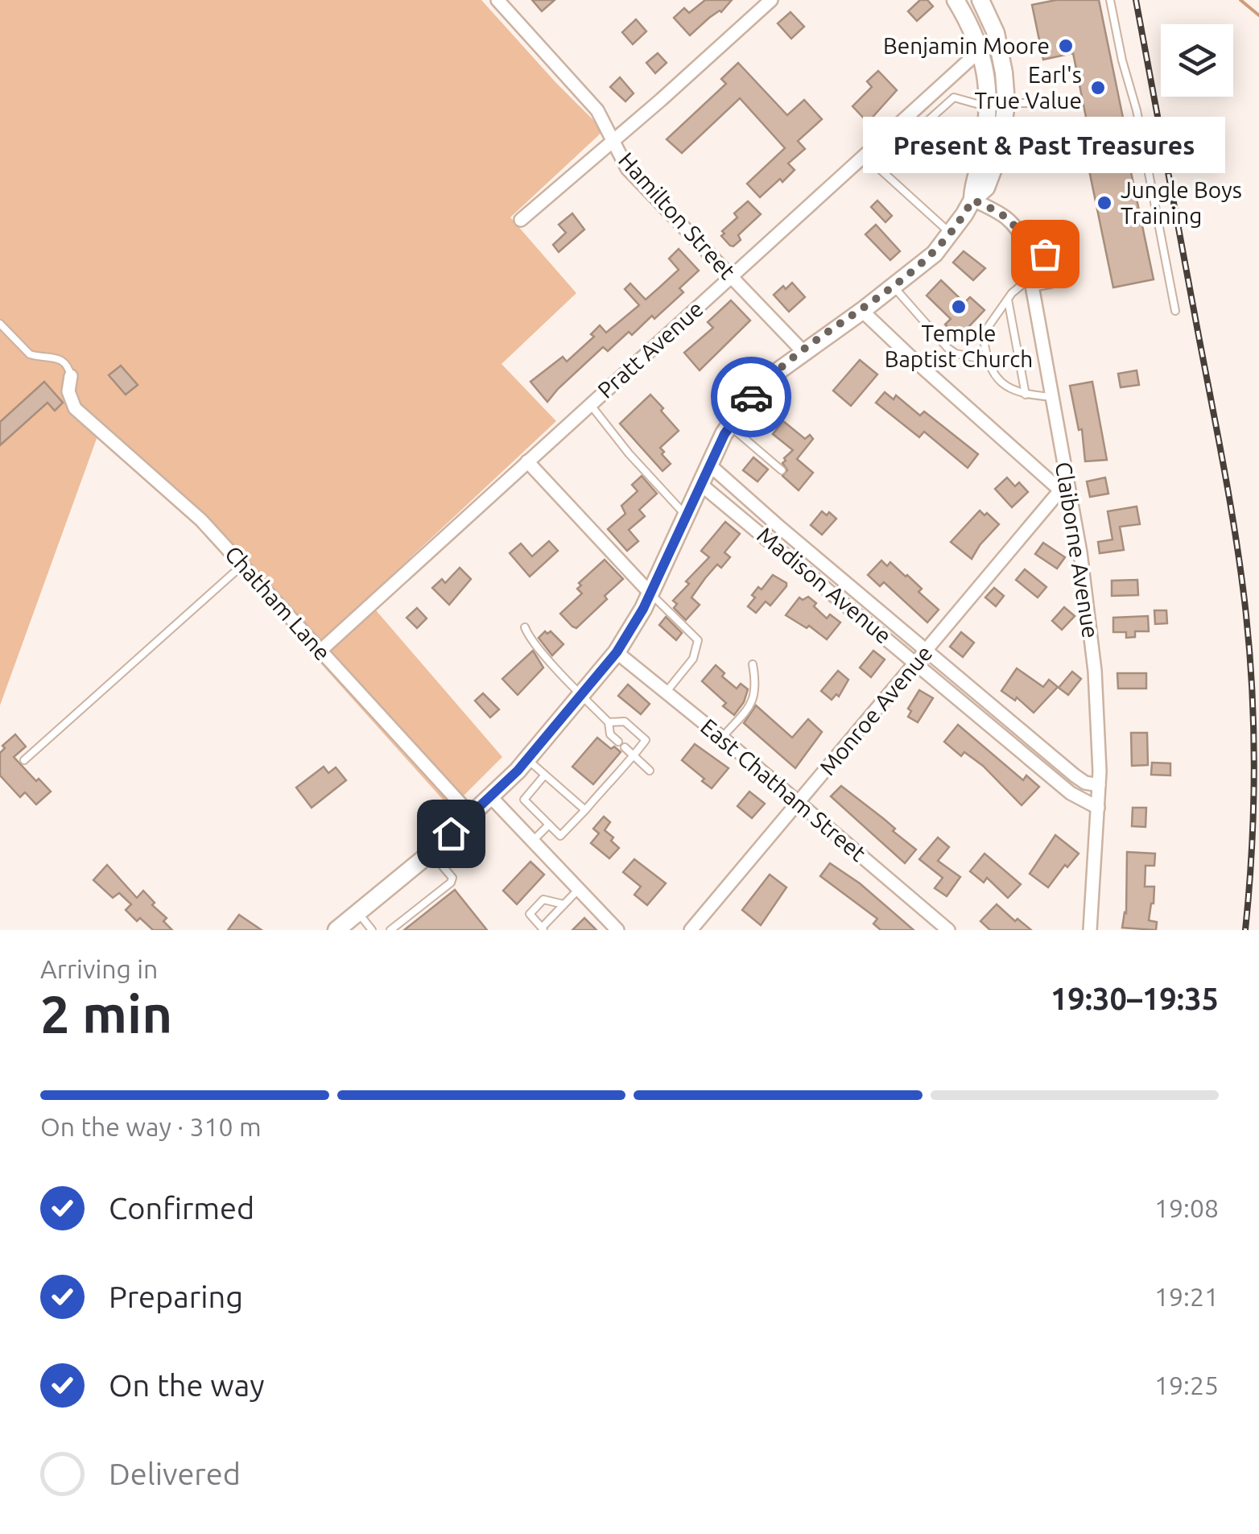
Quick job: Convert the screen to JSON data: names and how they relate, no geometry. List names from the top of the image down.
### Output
{
  "streets": {
    "street": [
      "Hamilton Street",
      "Pratt Avenue",
      "Claiborne Avenue",
      "Madison Avenue",
      "Chatham Lane",
      "Monroe Avenue",
      "East Chatham Street"
    ]
  },
  "crossings": [
    ["Hamilton Street", "Pratt Avenue"],
    ["Pratt Avenue", "Chatham Lane"],
    ["Claiborne Avenue", "Madison Avenue"],
    ["Madison Avenue", "Monroe Avenue"],
    ["Monroe Avenue", "East Chatham Street"]
  ],
  "places": [
    "Benjamin Moore",
    "Earl's True Value",
    "Jungle Boys Training",
    "Present & Past Treasures",
    "Temple Baptist Church"
  ],
  "page": {
    "bubble": "Present & Past Treasures",
    "heading": ["2 min", "Arriving in", "19:30–19:35"],
    "bar": "On the way · 310 m",
    "list": [
      ["Confirmed", "19:08"],
      ["Preparing", "19:21"],
      ["On the way", "19:25"],
      "Delivered"
    ]
  }
}
